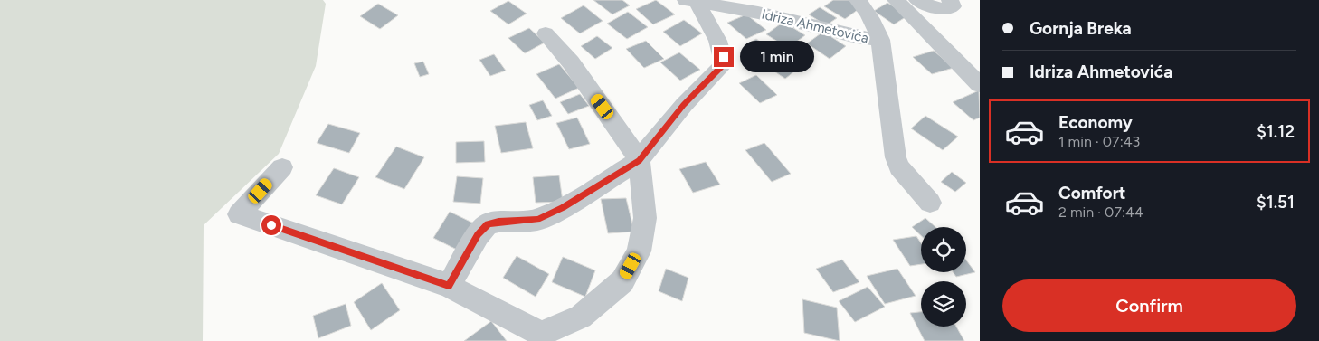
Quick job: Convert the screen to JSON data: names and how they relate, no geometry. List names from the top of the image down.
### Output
{
  "streets": {
    "street": ["Idriza Ahmetovića"]
  },
  "page": {
    "banner": ["Gornja Breka", "Idriza Ahmetovića"],
    "bubble": "1 min",
    "list": [
      {
        "name": "Economy",
        "note": "1 min · 07:43",
        "value": "$1.12"
      },
      {
        "name": "Comfort",
        "note": "2 min · 07:44",
        "value": "$1.51"
      }
    ],
    "buttons": "Confirm"
  }
}
